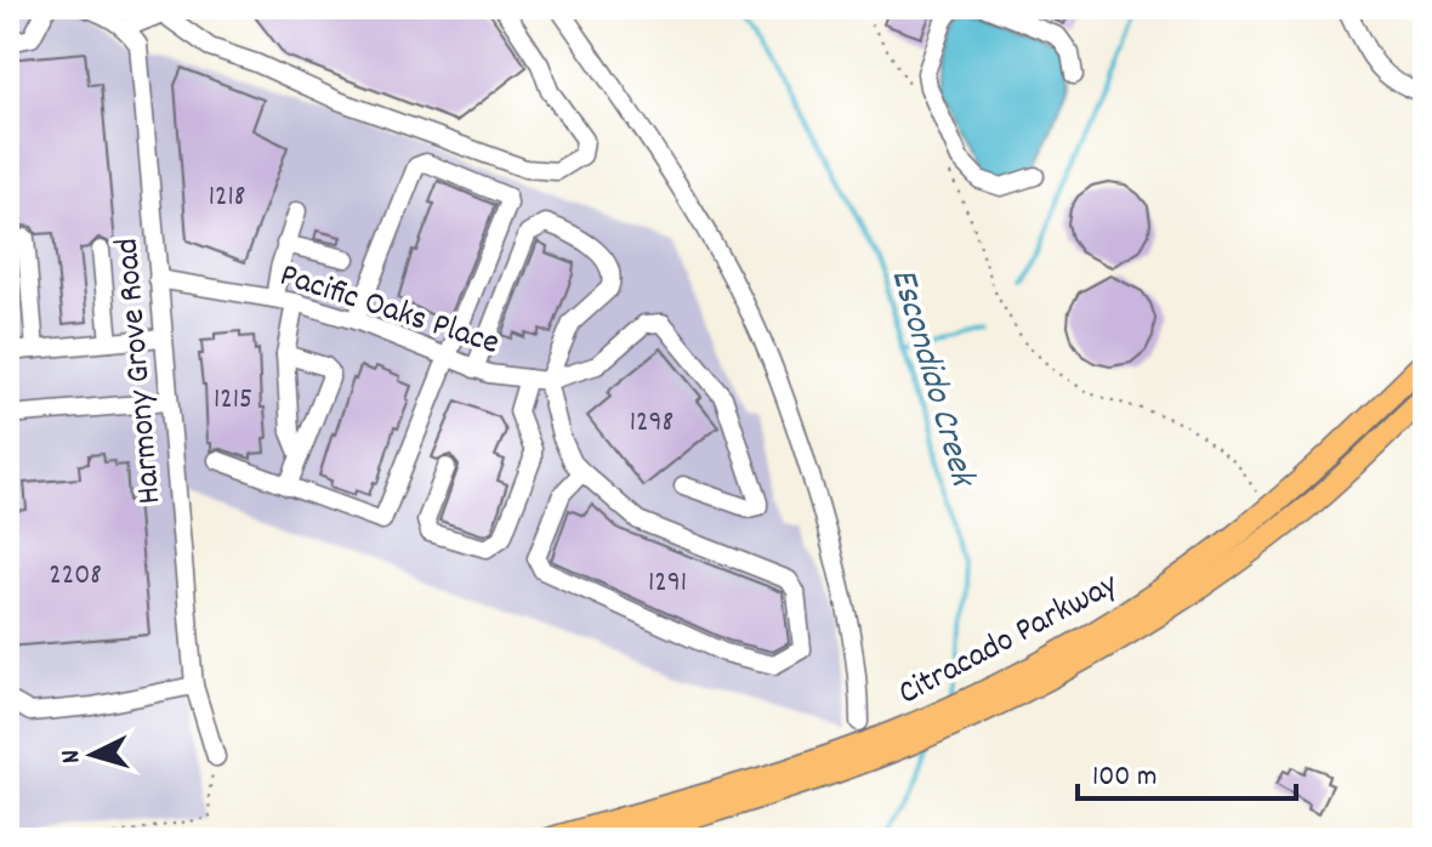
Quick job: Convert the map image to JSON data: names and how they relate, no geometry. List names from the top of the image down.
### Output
{
  "streets": {
    "main road": ["Citracado Parkway"],
    "street": ["Pacific Oaks Place", "Harmony Grove Road"]
  },
  "crossings": [
    ["Pacific Oaks Place", "Harmony Grove Road"]
  ],
  "water": ["Escondido Creek"],
  "house_numbers": [
    "1218",
    "1215",
    "1298",
    "2208",
    "1291"
  ],
  "scale_bar": "100 m",
  "north": "left"
}
